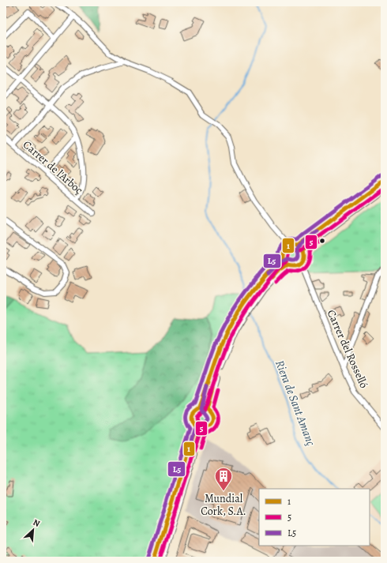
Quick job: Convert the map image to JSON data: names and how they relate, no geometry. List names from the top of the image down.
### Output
{
  "streets": {
    "street": ["Carrer de l'Arboç", "Carrer del Rosselló"]
  },
  "water": ["Riera de Sant Amanç"],
  "places": {
    "building": ["Mundial Cork, S.A."]
  },
  "lines": ["transit line L5", "transit line 1", "transit line 5"],
  "legend": ["1", "5", "L5"],
  "north": "top right"
}
